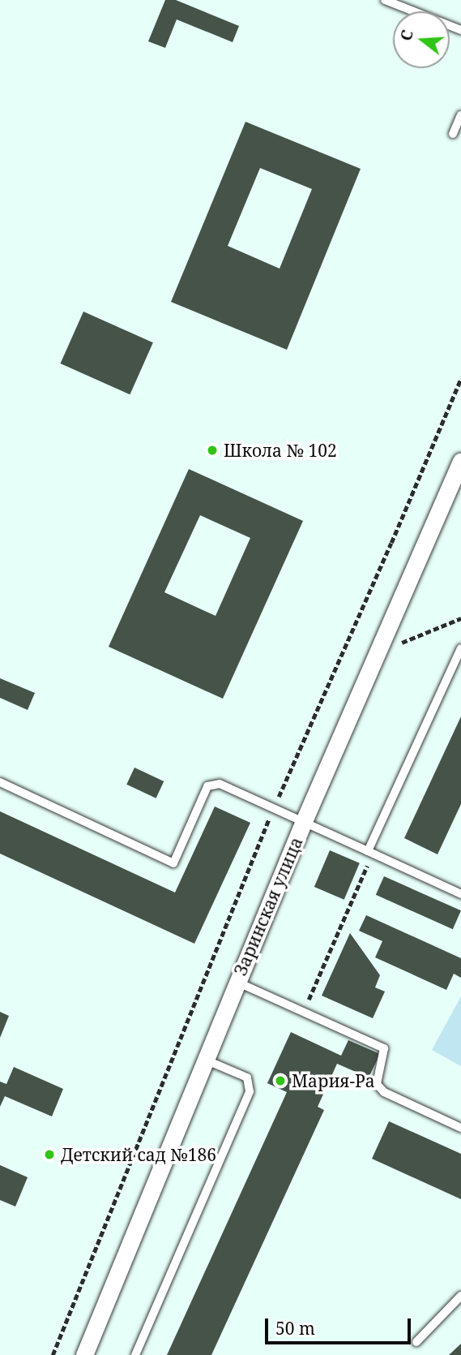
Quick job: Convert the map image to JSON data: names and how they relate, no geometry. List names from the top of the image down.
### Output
{
  "streets": {
    "street": ["Заринская улица"]
  },
  "places": ["Школа № 102", "Мария-Ра", "Детский сад №186"],
  "scale_bar": "50 m",
  "north": "left"
}
